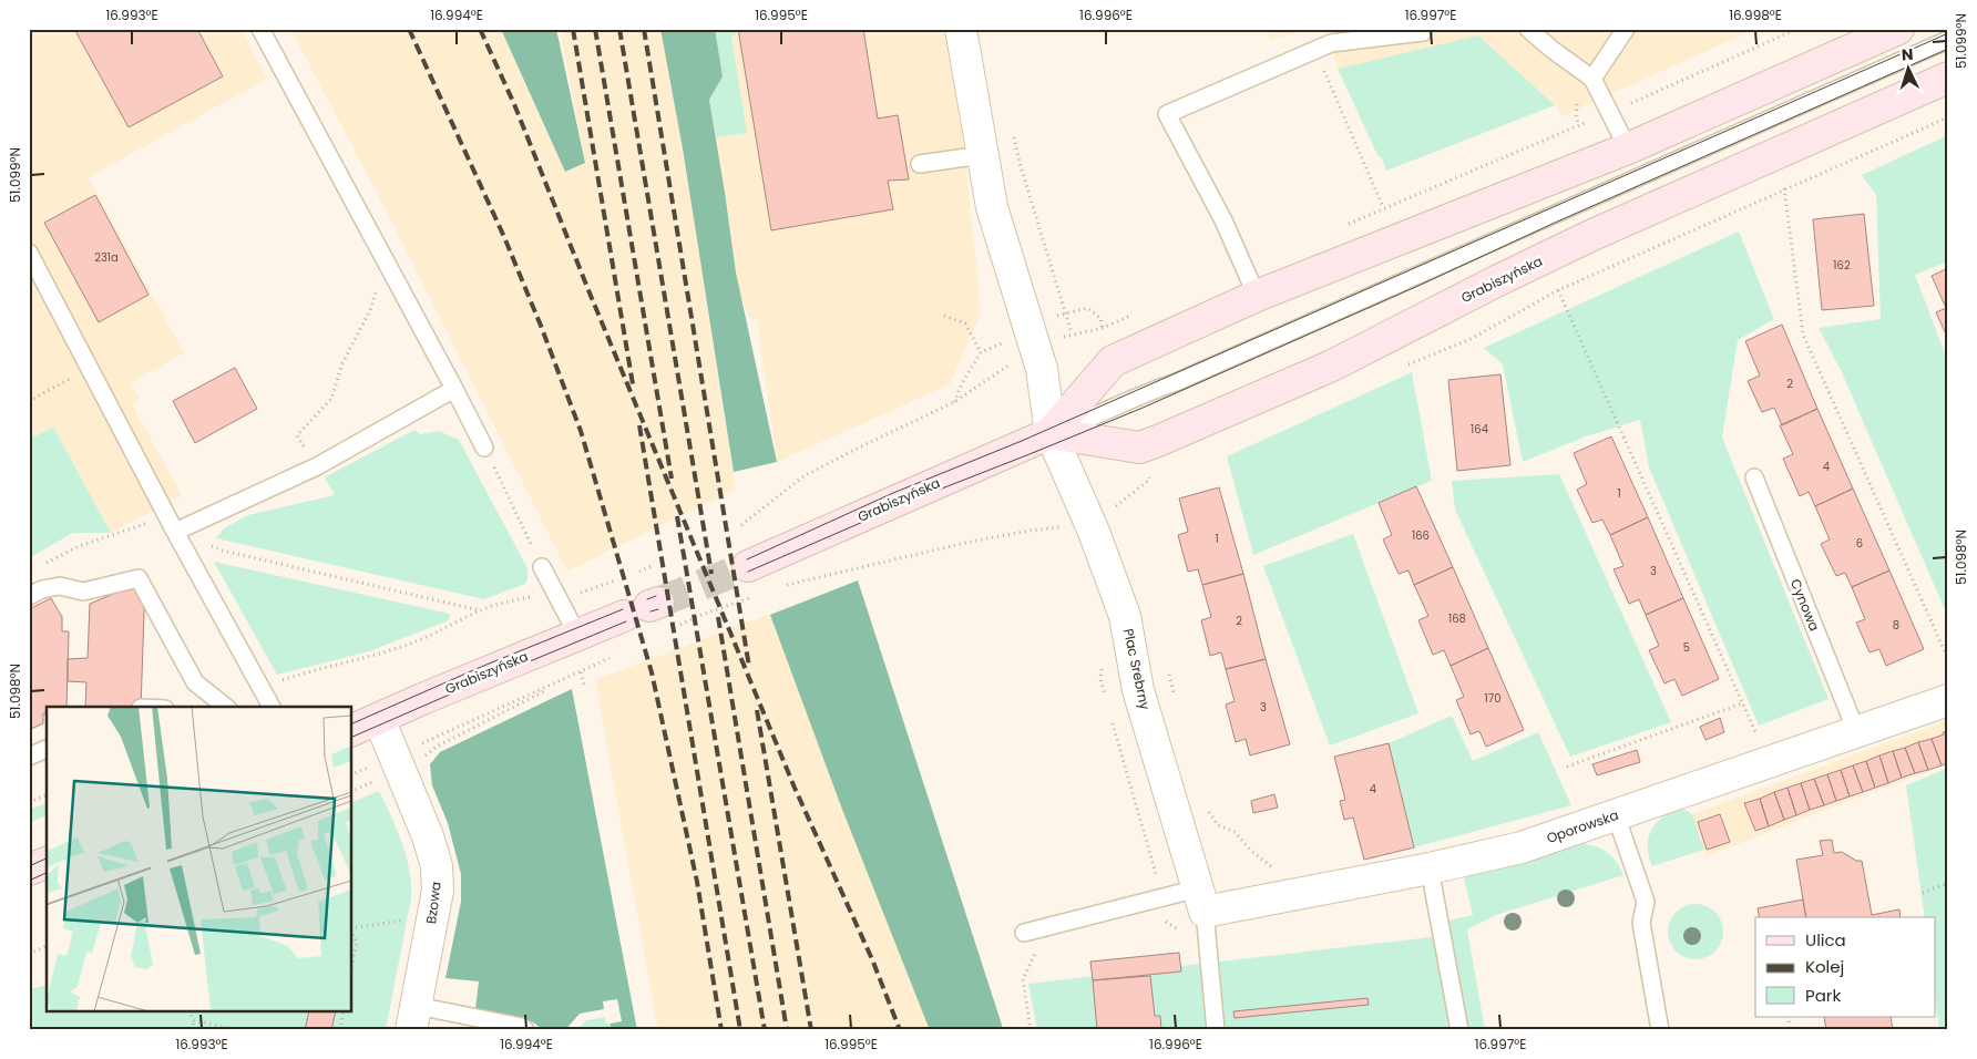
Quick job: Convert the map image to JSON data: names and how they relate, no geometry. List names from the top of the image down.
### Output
{
  "streets": {
    "main road": ["Grabiszyńska"],
    "street": ["Plac Srebrny", "Oporowska", "Bzowa"],
    "lane": ["Cynowa"]
  },
  "crossings": [
    ["Grabiszyńska", "Plac Srebrny"],
    ["Grabiszyńska", "Bzowa"],
    ["Cynowa", "Oporowska"],
    ["Plac Srebrny", "Oporowska"]
  ],
  "house_numbers": [
    "231a",
    "162",
    "2",
    "164",
    "4",
    "1",
    "166",
    "1",
    "6",
    "3",
    "168",
    "2",
    "8",
    "5",
    "170",
    "3",
    "4"
  ],
  "legend": ["Ulica", "Kolej", "Park"],
  "north": "top",
  "coordinates": [
    "16.993°E",
    "16.994°E",
    "16.995°E",
    "16.996°E",
    "16.997°E",
    "16.998°E",
    "51.099°N",
    "51.098°N"
  ]
}
